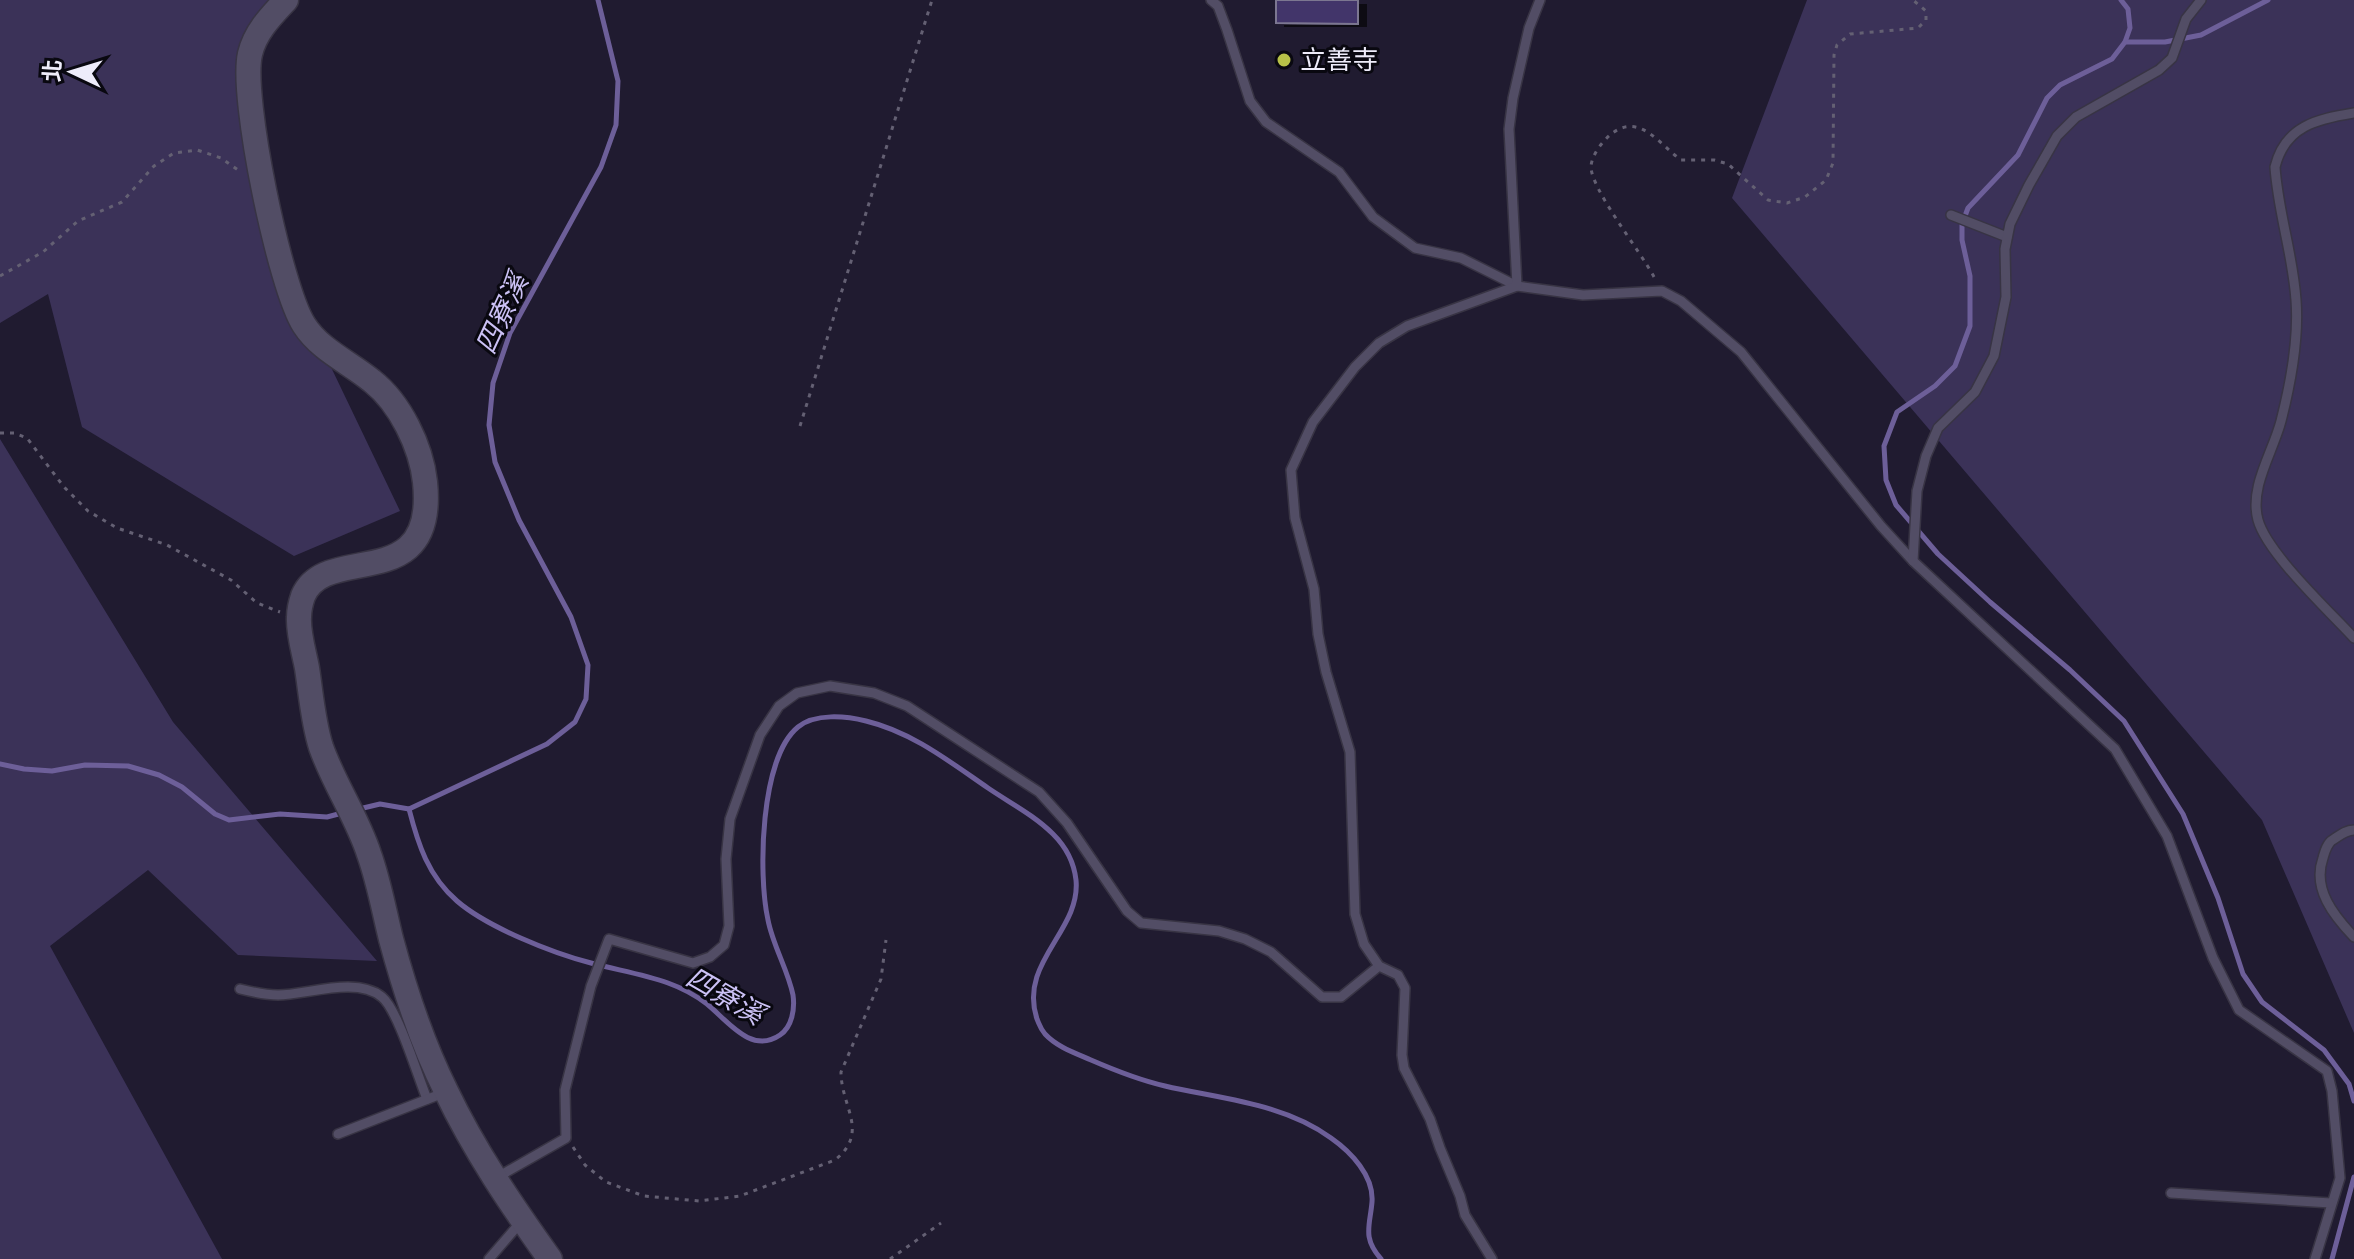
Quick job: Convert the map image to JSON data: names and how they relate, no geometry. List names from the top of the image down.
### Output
{
  "water": ["四寮溪"],
  "places": ["立善寺"],
  "north": "left"
}
